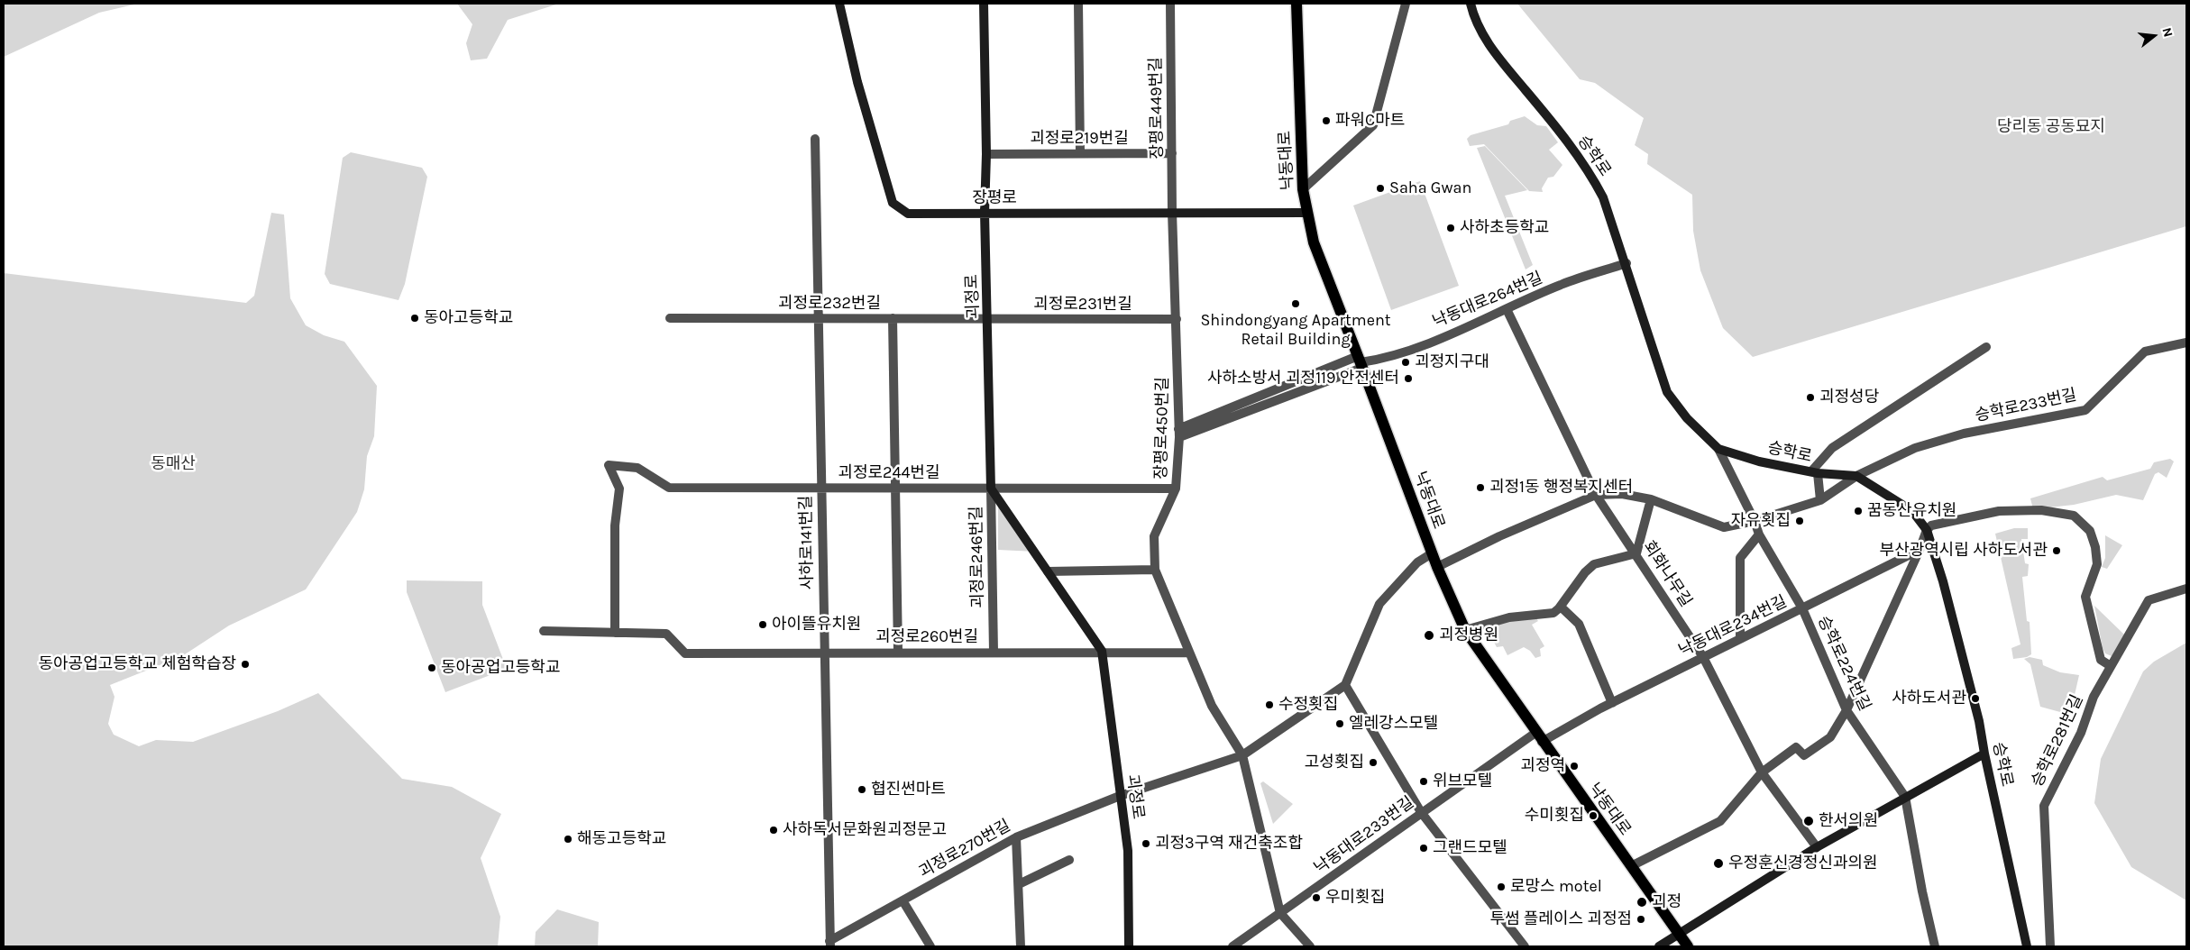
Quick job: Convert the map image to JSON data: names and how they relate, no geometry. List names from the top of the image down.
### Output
{
  "streets": {
    "main road": [
      "승학로",
      "낙동대로",
      "장평로",
      "괴정로"
    ],
    "street": [
      "장평로449번길",
      "괴정로219번길",
      "낙동대로264번길",
      "괴정로232번길",
      "괴정로231번길",
      "승학로233번길",
      "장평로450번길",
      "괴정로244번길",
      "사하로141번길",
      "괴정로246번길",
      "회화나무길",
      "낙동대로234번길",
      "괴정로260번길",
      "승학로224번길",
      "승학로281번길",
      "낙동대로233번길",
      "괴정로270번길"
    ]
  },
  "crossings": [
    ["장평로449번길", "괴정로219번길"],
    ["장평로449번길", "장평로"],
    ["장평로449번길", "장평로450번길"],
    ["괴정로219번길", "괴정로"],
    ["승학로", "낙동대로264번길"],
    ["승학로", "승학로233번길"],
    ["승학로", "승학로224번길"],
    ["낙동대로", "장평로"],
    ["낙동대로", "낙동대로264번길"],
    ["낙동대로", "낙동대로234번길"],
    ["낙동대로", "낙동대로233번길"],
    ["장평로", "괴정로"],
    ["장평로", "장평로450번길"],
    ["괴정로", "괴정로232번길"],
    ["괴정로", "괴정로231번길"],
    ["괴정로", "괴정로244번길"],
    ["괴정로", "괴정로246번길"],
    ["괴정로", "괴정로260번길"],
    ["괴정로", "괴정로270번길"],
    ["낙동대로264번길", "장평로450번길"],
    ["낙동대로264번길", "회화나무길"],
    ["괴정로232번길", "괴정로231번길"],
    ["괴정로232번길", "사하로141번길"],
    ["괴정로231번길", "장평로450번길"],
    ["승학로233번길", "회화나무길"],
    ["승학로233번길", "승학로224번길"],
    ["장평로450번길", "괴정로244번길"],
    ["장평로450번길", "낙동대로233번길"],
    ["장평로450번길", "괴정로270번길"],
    ["괴정로244번길", "사하로141번길"],
    ["괴정로244번길", "괴정로246번길"],
    ["괴정로244번길", "괴정로260번길"],
    ["사하로141번길", "괴정로260번길"],
    ["사하로141번길", "괴정로270번길"],
    ["괴정로246번길", "괴정로260번길"],
    ["회화나무길", "낙동대로234번길"],
    ["낙동대로234번길", "승학로224번길"],
    ["낙동대로234번길", "낙동대로233번길"]
  ],
  "parks": ["당리동 공동묘지", "동매산"],
  "places": [
    "파워C마트",
    "Saha Gwan",
    "사하초등학교",
    "Shindongyang Apartment Retail Building",
    "동아고등학교",
    "괴정지구대",
    "사하소방서 괴정119 안전센터",
    "괴정성당",
    "괴정1동 행정복지센터",
    "꿈동산유치원",
    "자유횟집",
    "부산광역시립 사하도서관",
    "아이뜰유치원",
    "괴정병원",
    "동아공업고등학교 체험학습장",
    "동아공업고등학교",
    "사하도서관",
    "수정횟집",
    "엘레강스모텔",
    "고성횟집",
    "괴정역",
    "위브모텔",
    "협진썬마트",
    "수미횟집",
    "한서의원",
    "사하독서문화원괴정문고",
    "해동고등학교",
    "괴정3구역 재건축조합",
    "그랜드모텔",
    "우정훈신경정신과의원",
    "로망스 motel",
    "우미횟집",
    "괴정",
    "투썸 플레이스 괴정점"
  ],
  "north": "right"
}
